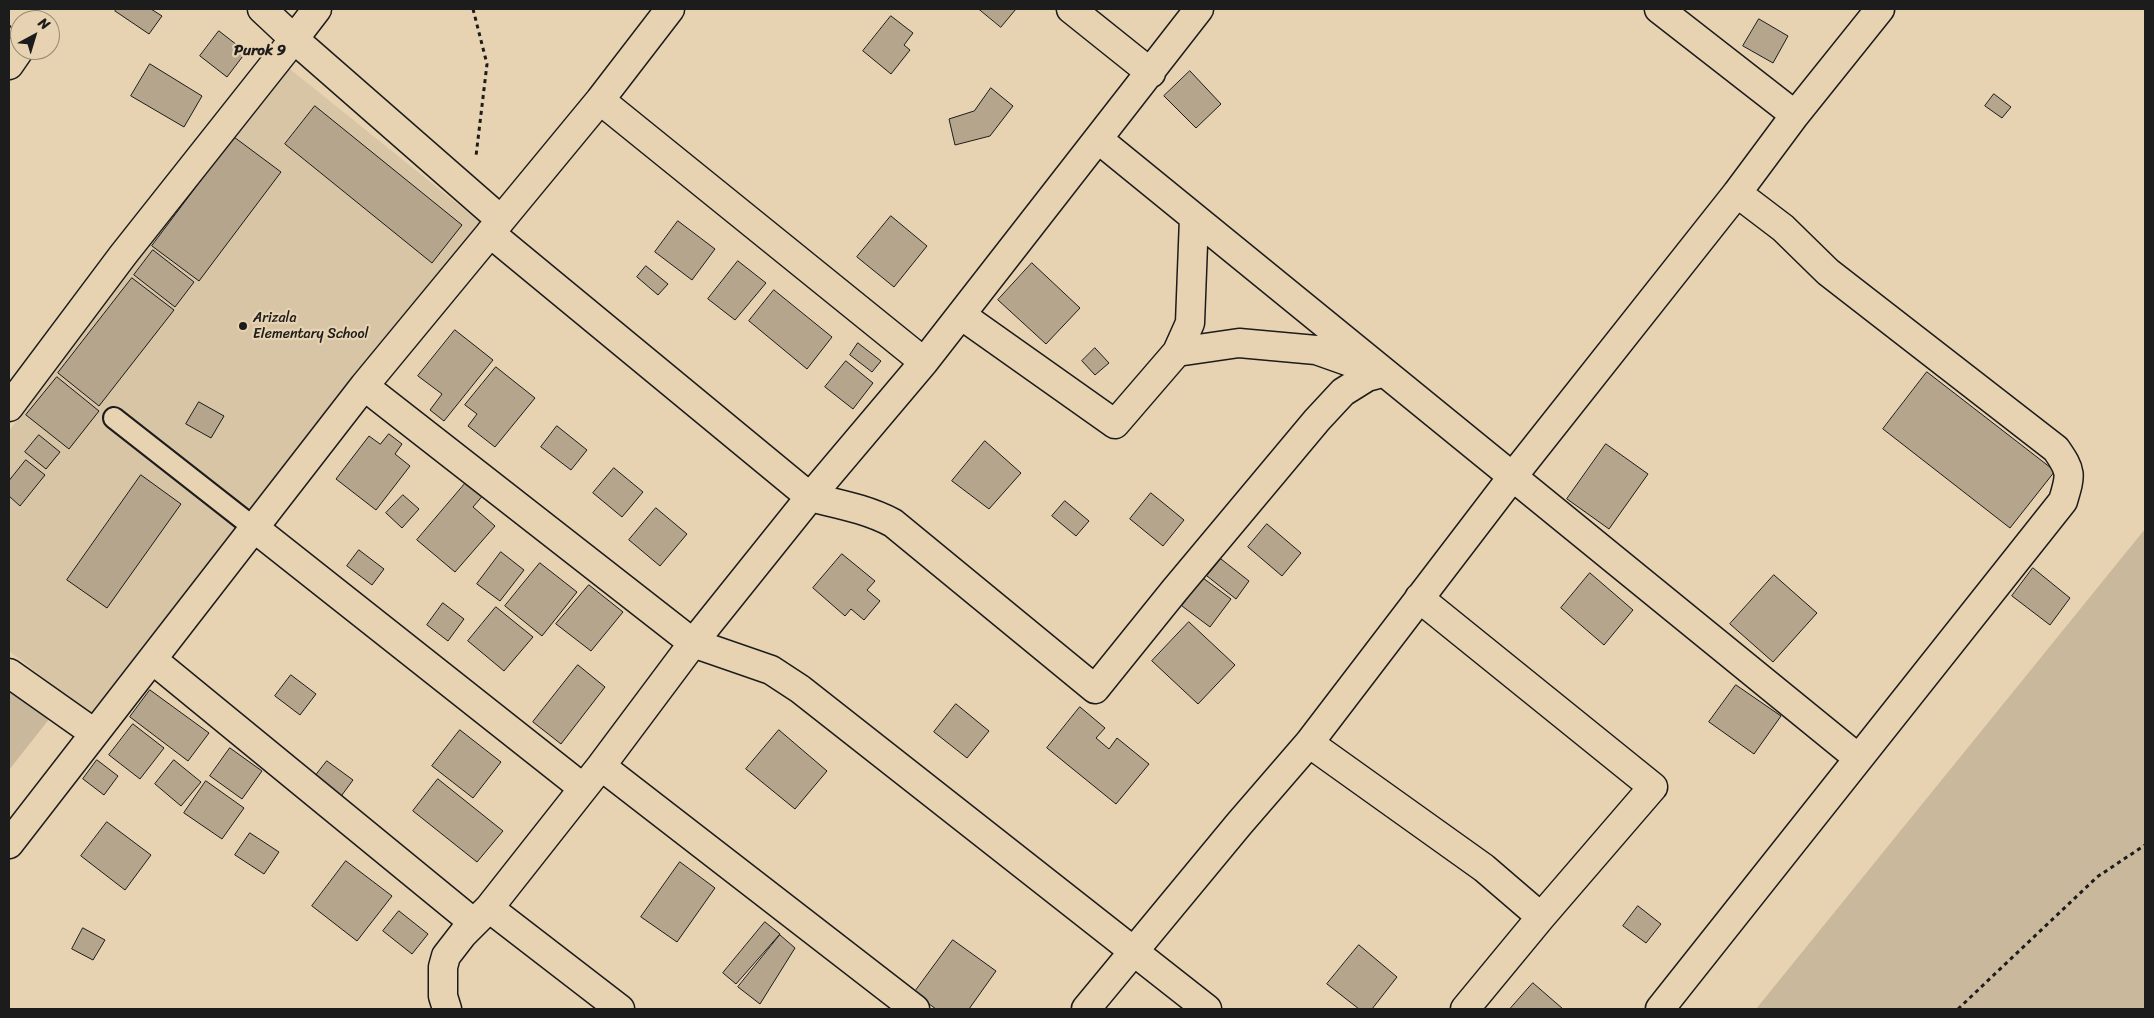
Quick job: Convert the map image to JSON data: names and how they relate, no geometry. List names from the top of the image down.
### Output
{
  "districts": ["Purok 9"],
  "places": ["Arizala Elementary School"],
  "north": "top right"
}
